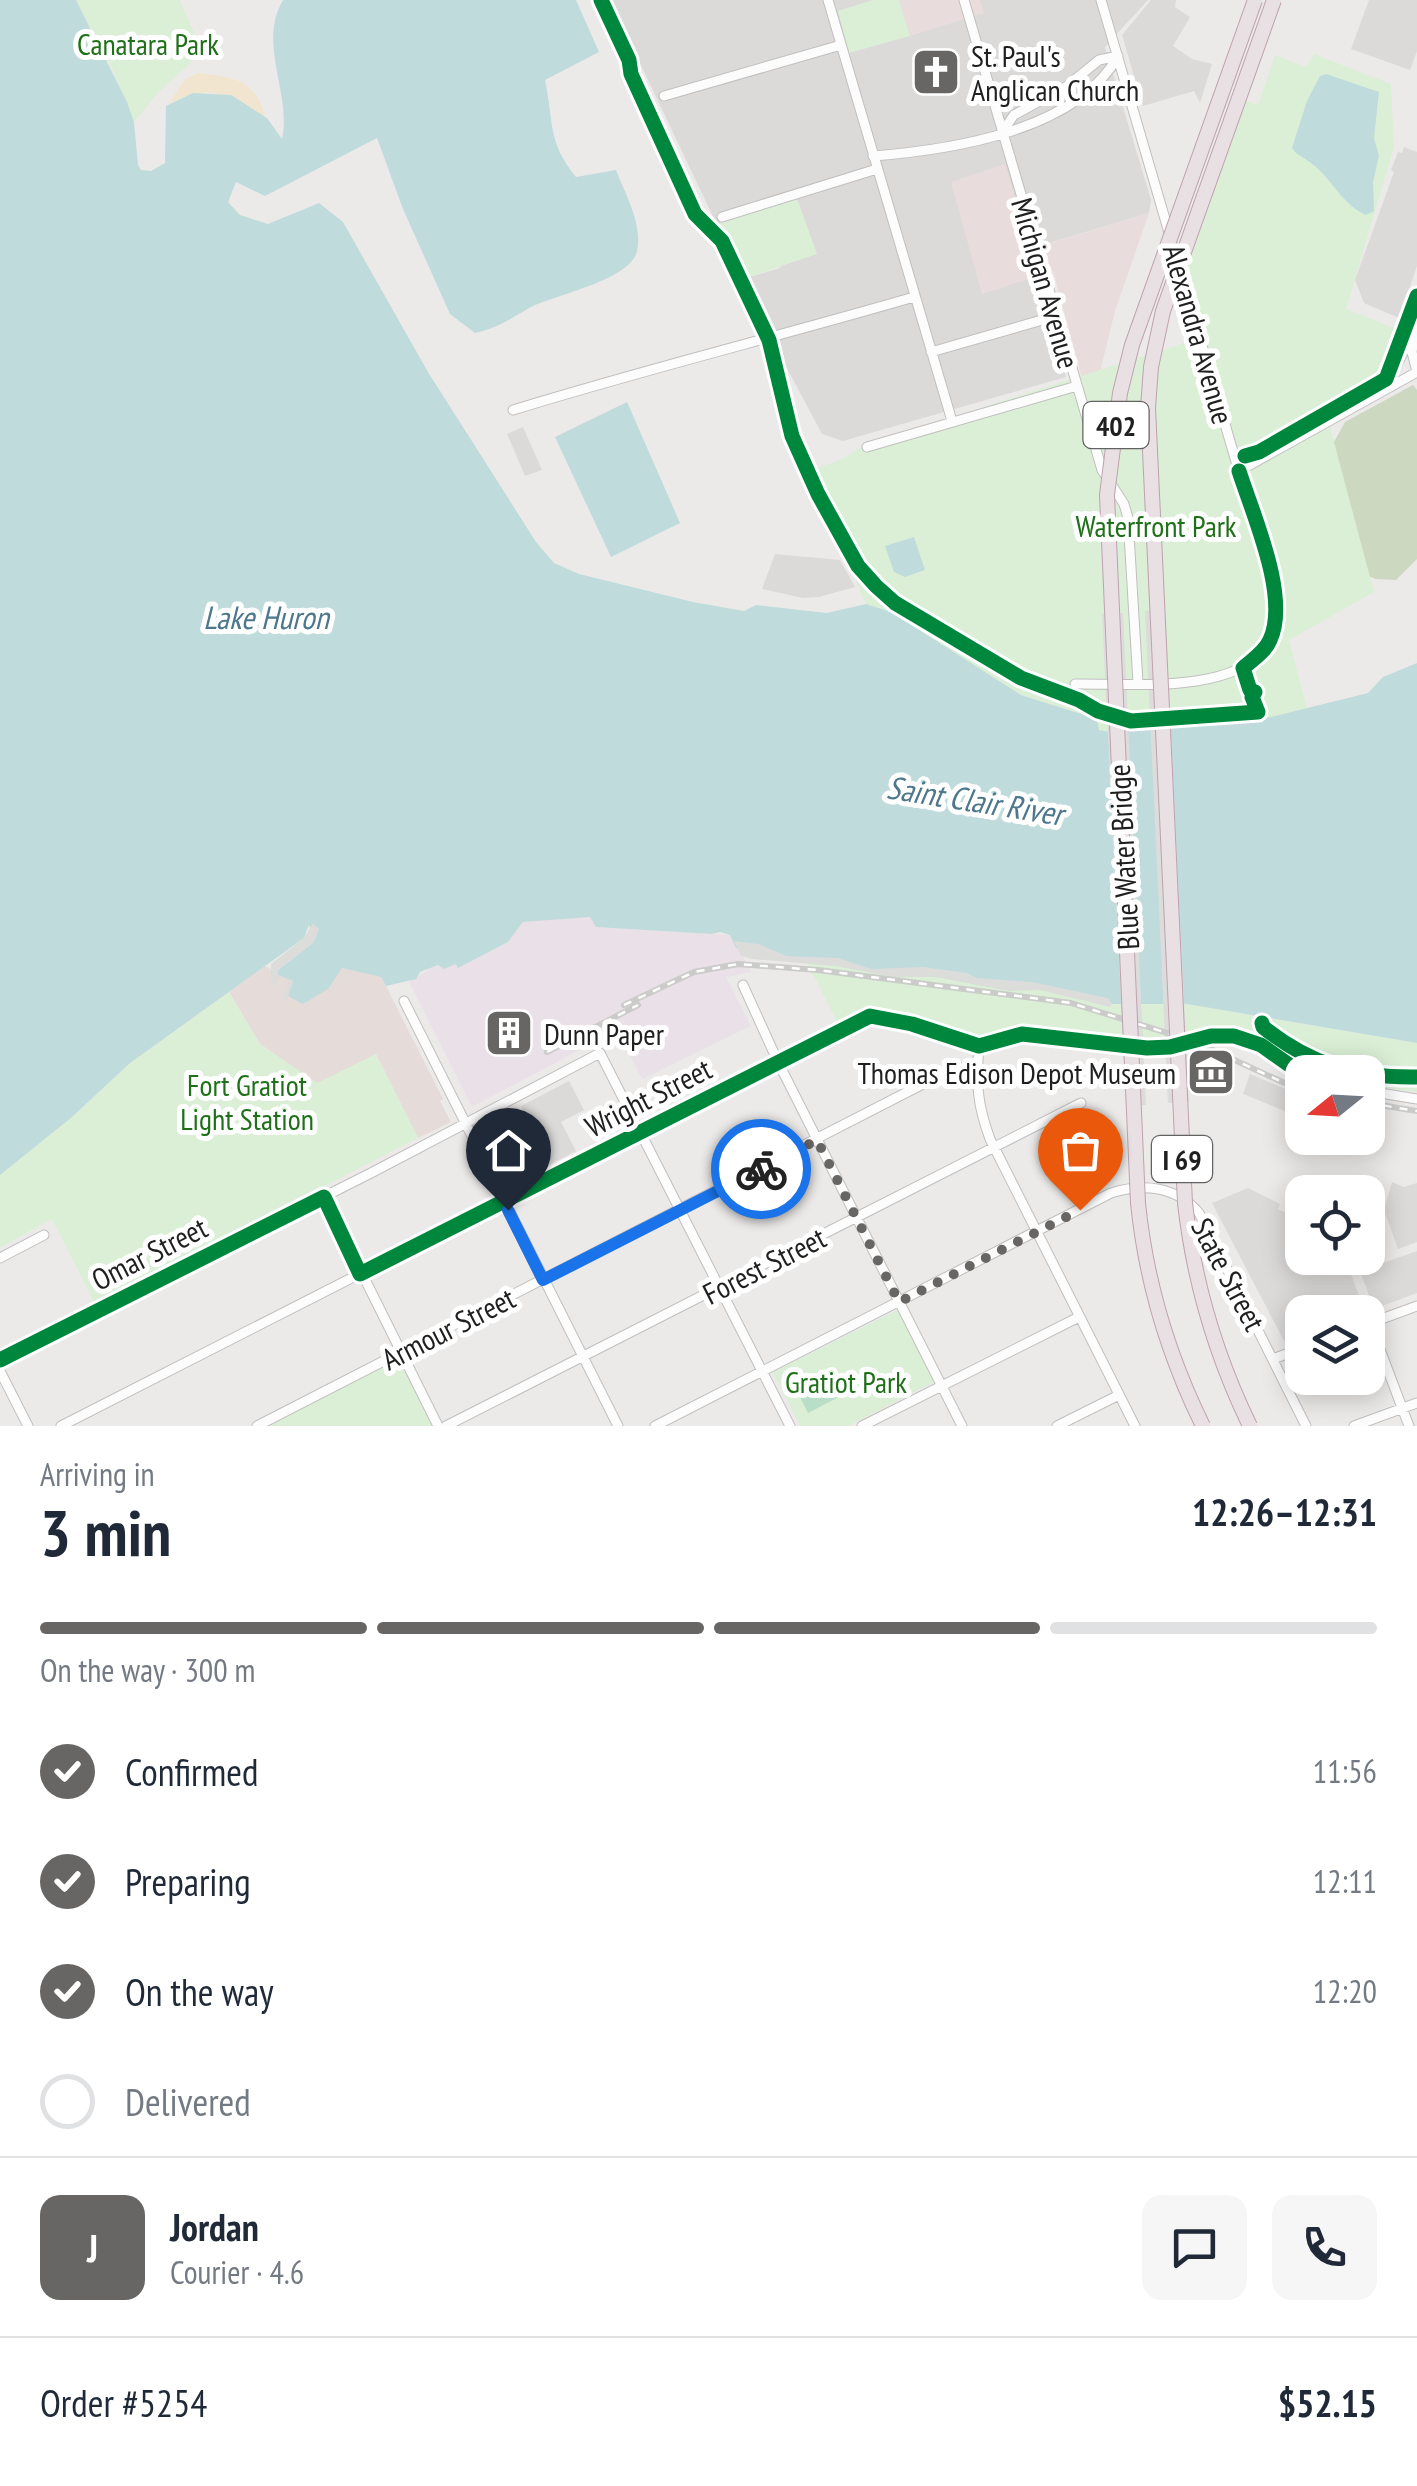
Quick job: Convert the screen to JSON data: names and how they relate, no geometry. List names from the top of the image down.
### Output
{
  "streets": {
    "highway": ["402", "Blue Water Bridge", "I 69"],
    "street": [
      "Michigan Avenue",
      "Alexandra Avenue",
      "Wright Street",
      "Omar Street",
      "Forest Street",
      "State Street",
      "Armour Street"
    ]
  },
  "crossings": [
    ["Michigan Avenue", "Alexandra Avenue"],
    ["Wright Street", "Omar Street"]
  ],
  "water": ["Lake Huron", "Saint Clair River"],
  "parks": [
    "Canatara Park",
    "Waterfront Park",
    "Fort Gratiot Light Station",
    "Gratiot Park"
  ],
  "places": {
    "church": ["St. Paul's Anglican Church"],
    "building": ["Dunn Paper"],
    "museum": ["Thomas Edison Depot Museum"]
  },
  "north": "left",
  "page": {
    "heading": ["3 min", "Arriving in", "12:26–12:31"],
    "panel": [
      "Jordan",
      "Courier · 4.6",
      "Order #5254",
      "$52.15"
    ],
    "bar": "On the way · 300 m",
    "list": [
      ["Confirmed", "11:56"],
      ["Preparing", "12:11"],
      ["On the way", "12:20"],
      "Delivered"
    ],
    "round": "J"
  }
}
